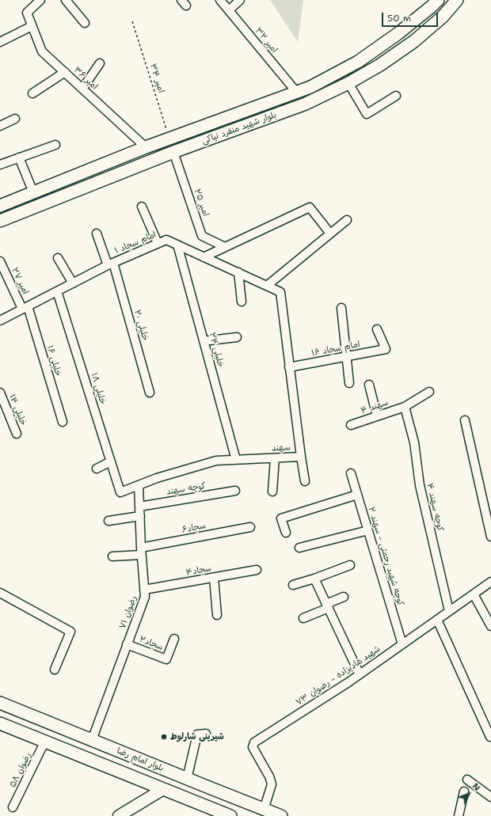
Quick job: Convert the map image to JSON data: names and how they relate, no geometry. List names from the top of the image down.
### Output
{
  "streets": {
    "main road": ["بلوار شهید منفرد نیاکی", "بلوار امام رضا"],
    "street": [
      "امیر ۳۲",
      "امیر ۳۶",
      "امیر ۲۵",
      "امام سجاد ۱",
      "امیر ۲۷",
      "خلیلی ۲۰",
      "امام سجاد ۱۶",
      "خلیلی ۲۴",
      "خلیلی ۱۶",
      "خلیلی ۱۸",
      "سهند ۴",
      "خلیلی ۱۴",
      "سهند",
      "كوچه سهند",
      "کوچه سهند ۴",
      "سجاد۶",
      "کوچه شهید رحمتی - سهند ۲",
      "سجاد۴",
      "رضوان ۷۱",
      "سجاد۲",
      "شهید هادیزاده - رضوان ۷۳",
      "رضوان ۵۸"
    ],
    "path": ["امیر ۳۴"]
  },
  "crossings": [
    ["امیر ۳۲", "بلوار شهید منفرد نیاکی"],
    ["امیر ۳۶", "بلوار شهید منفرد نیاکی"],
    ["امیر ۳۴", "بلوار شهید منفرد نیاکی"],
    ["بلوار شهید منفرد نیاکی", "امیر ۲۵"],
    ["امام سجاد ۱", "امیر ۲۷"],
    ["امام سجاد ۱", "خلیلی ۲۰"],
    ["امام سجاد ۱", "خلیلی ۲۴"],
    ["امام سجاد ۱", "خلیلی ۱۶"],
    ["امام سجاد ۱", "خلیلی ۱۸"],
    ["امام سجاد ۱", "سهند"],
    ["امیر ۲۷", "خلیلی ۱۶"],
    ["امام سجاد ۱۶", "سهند"],
    ["خلیلی ۲۴", "سهند"],
    ["خلیلی ۱۸", "سهند"],
    ["سهند ۴", "کوچه سهند ۴"],
    ["سهند", "رضوان ۷۱"],
    ["كوچه سهند", "رضوان ۷۱"],
    ["کوچه سهند ۴", "شهید هادیزاده - رضوان ۷۳"],
    ["سجاد۶", "رضوان ۷۱"],
    ["کوچه شهید رحمتی - سهند ۲", "شهید هادیزاده - رضوان ۷۳"],
    ["سجاد۴", "رضوان ۷۱"],
    ["رضوان ۷۱", "سجاد۲"],
    ["رضوان ۷۱", "بلوار امام رضا"],
    ["شهید هادیزاده - رضوان ۷۳", "بلوار امام رضا"]
  ],
  "places": ["شیرینی شارلوط"],
  "scale_bar": "50 m",
  "north": "top right"
}
